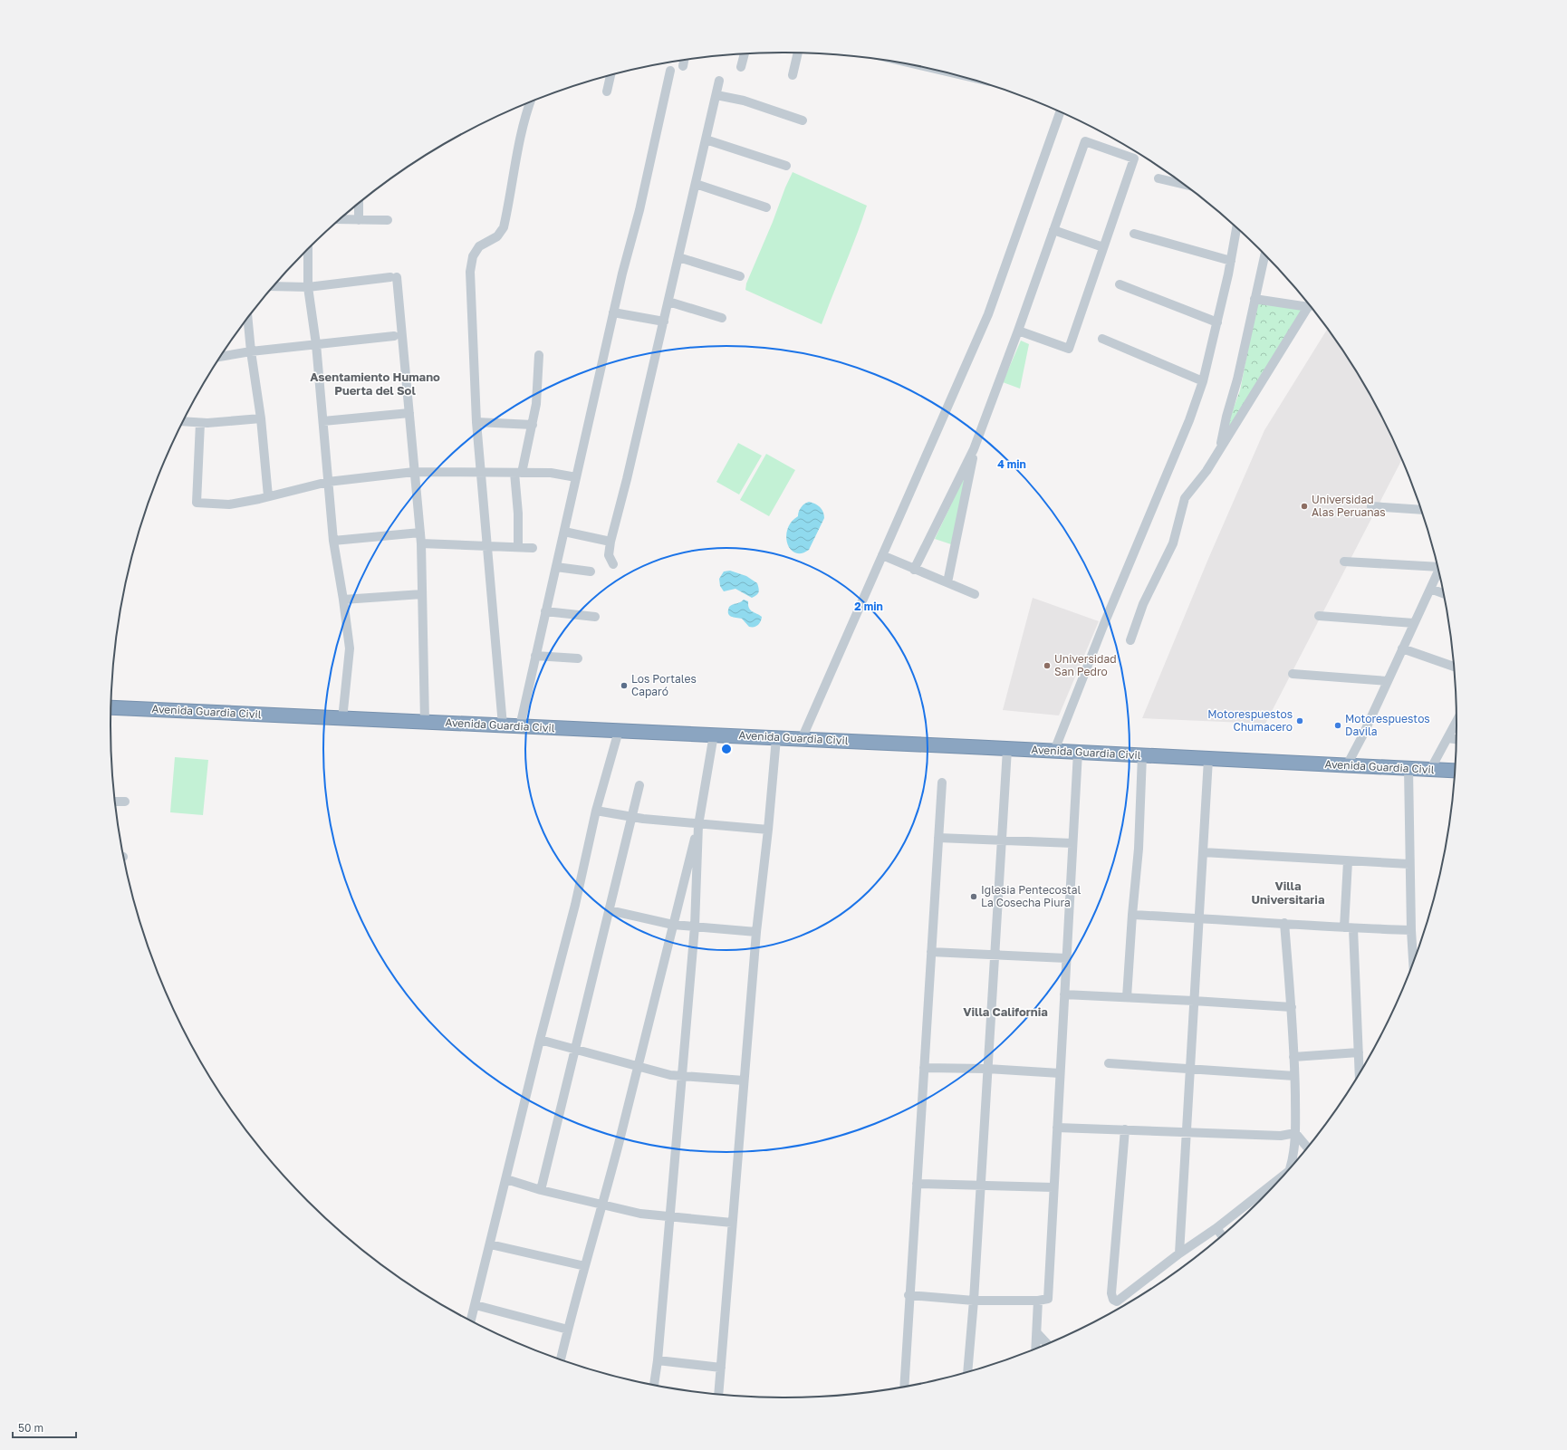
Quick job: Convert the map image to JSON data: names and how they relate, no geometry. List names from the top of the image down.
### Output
{
  "streets": {
    "highway": ["Avenida Guardia Civil"]
  },
  "districts": ["Asentamiento Humano Puerta del Sol", "Villa Universitaria", "Villa California"],
  "places": [
    "Universidad Alas Peruanas",
    "Universidad San Pedro",
    "Los Portales Caparó",
    "Motorespuestos Chumacero",
    "Motorespuestos Davila",
    "Iglesia Pentecostal La Cosecha Piura"
  ],
  "scale_bar": "50 m",
  "rings": ["4 min", "2 min"]
}
